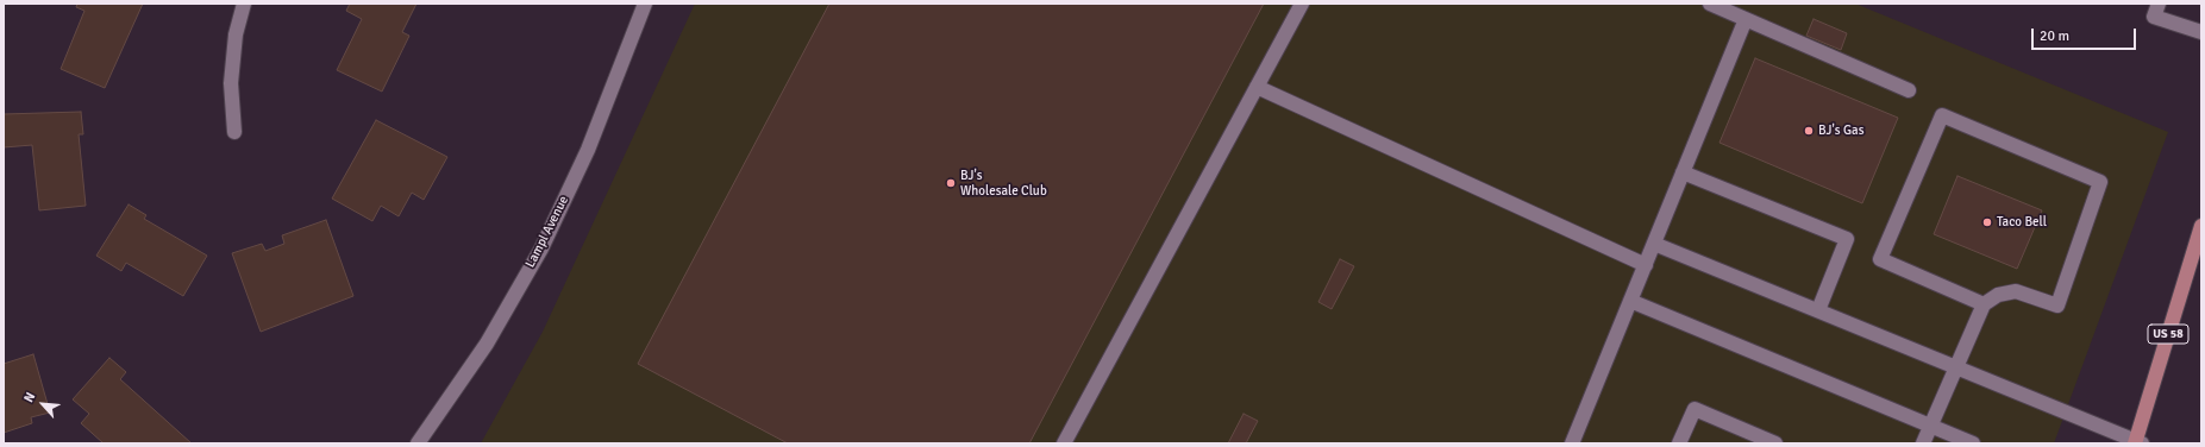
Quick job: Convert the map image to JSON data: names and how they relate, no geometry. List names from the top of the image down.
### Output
{
  "streets": {
    "main road": ["US 58"],
    "street": ["Lampl Avenue"]
  },
  "places": ["BJ's Gas", "BJ's Wholesale Club", "Taco Bell"],
  "scale_bar": "20 m",
  "north": "top left"
}
